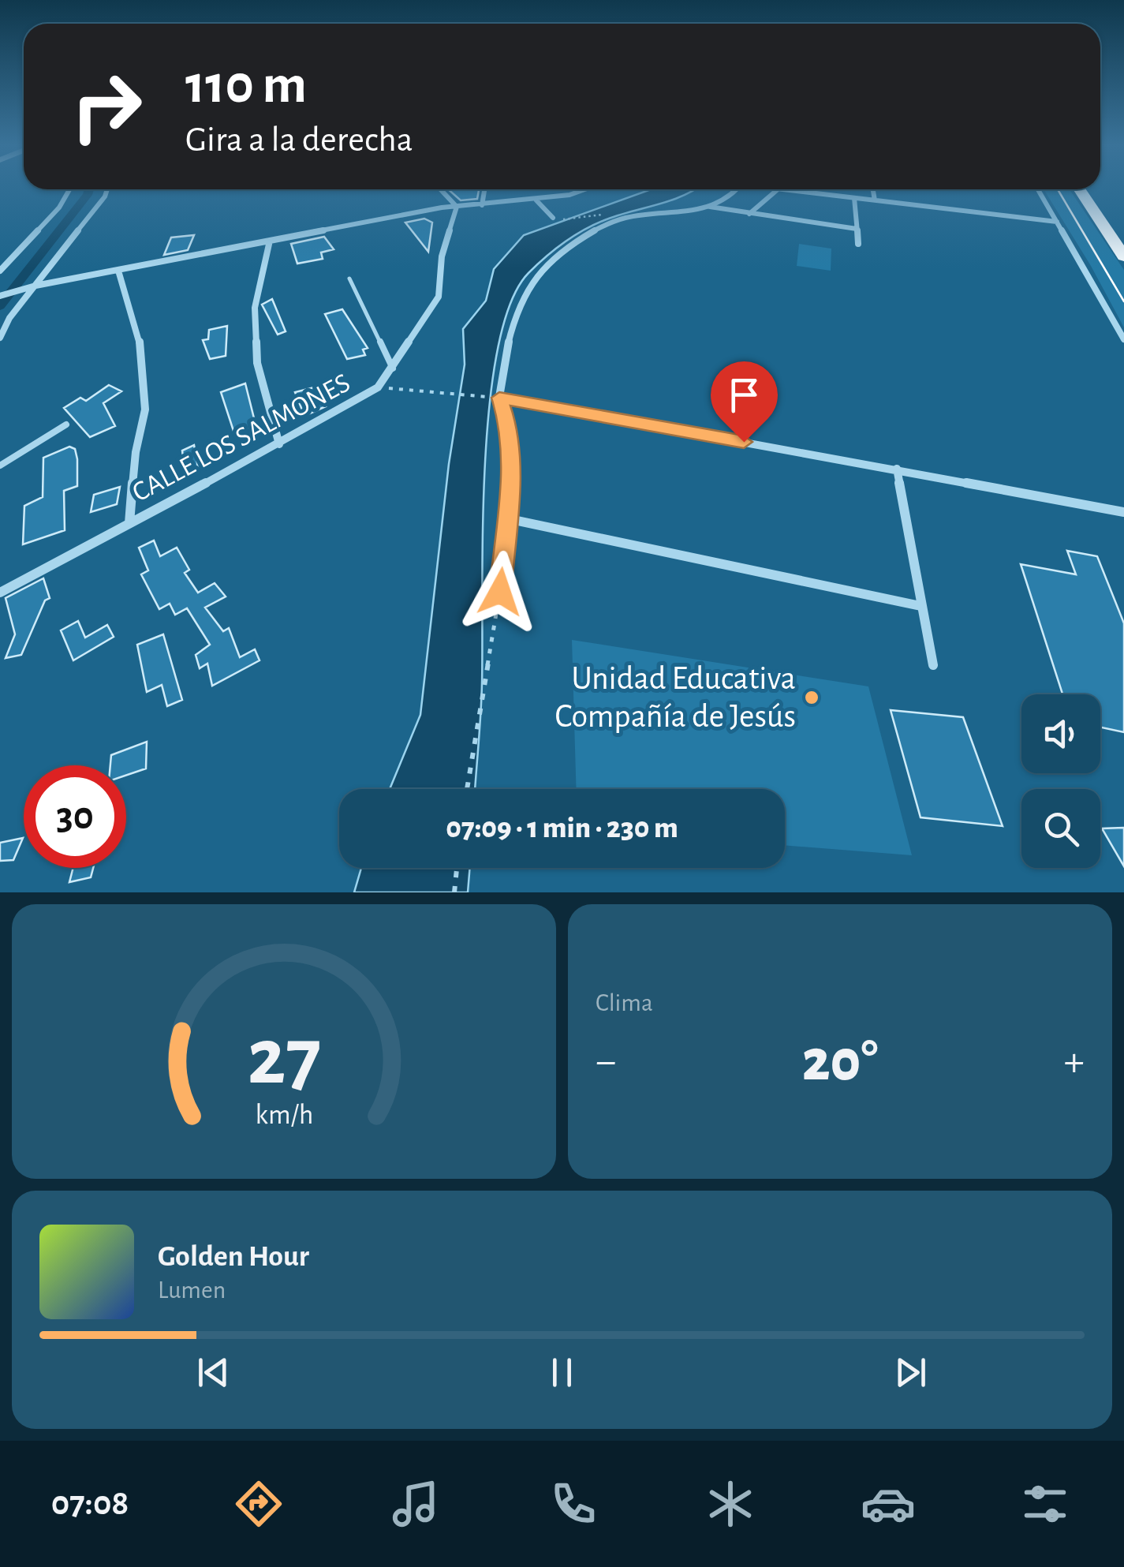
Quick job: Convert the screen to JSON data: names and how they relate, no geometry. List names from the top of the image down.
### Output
{
  "streets": {
    "street": ["CALLE LOS SALMONES"]
  },
  "places": ["Unidad Educativa Compañía de Jesús"],
  "page": {
    "turn": ["110 m", "Gira a la derecha"],
    "limit": "30",
    "trip": "07:09 · 1 min · 230 m",
    "tile": "Clima",
    "heat": ["−", "20°", "+"],
    "song": ["Golden Hour", "Lumen"],
    "tabs": "07:08",
    "gauge": ["27", "km/h"]
  }
}
